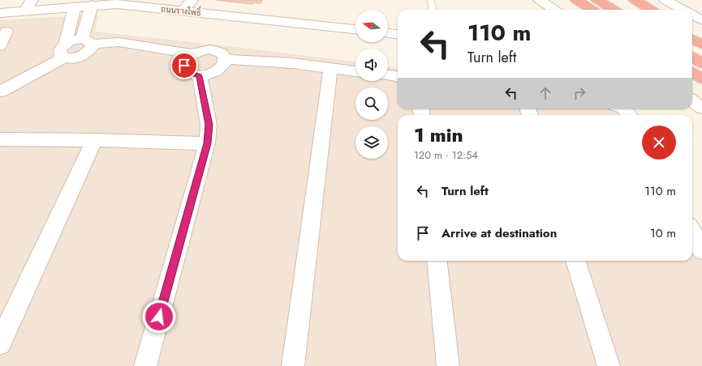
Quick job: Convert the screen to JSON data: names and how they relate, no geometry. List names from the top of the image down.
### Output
{
  "streets": {
    "street": ["ถนนรางโพธิ์"]
  },
  "north": "left",
  "page": {
    "turn": ["110 m", "Turn left"],
    "heading": ["1 min", "120 m · 12:54"],
    "list": [
      {
        "name": "Turn left",
        "value": "110 m"
      },
      {
        "name": "Arrive at destination",
        "value": "10 m"
      }
    ]
  }
}
